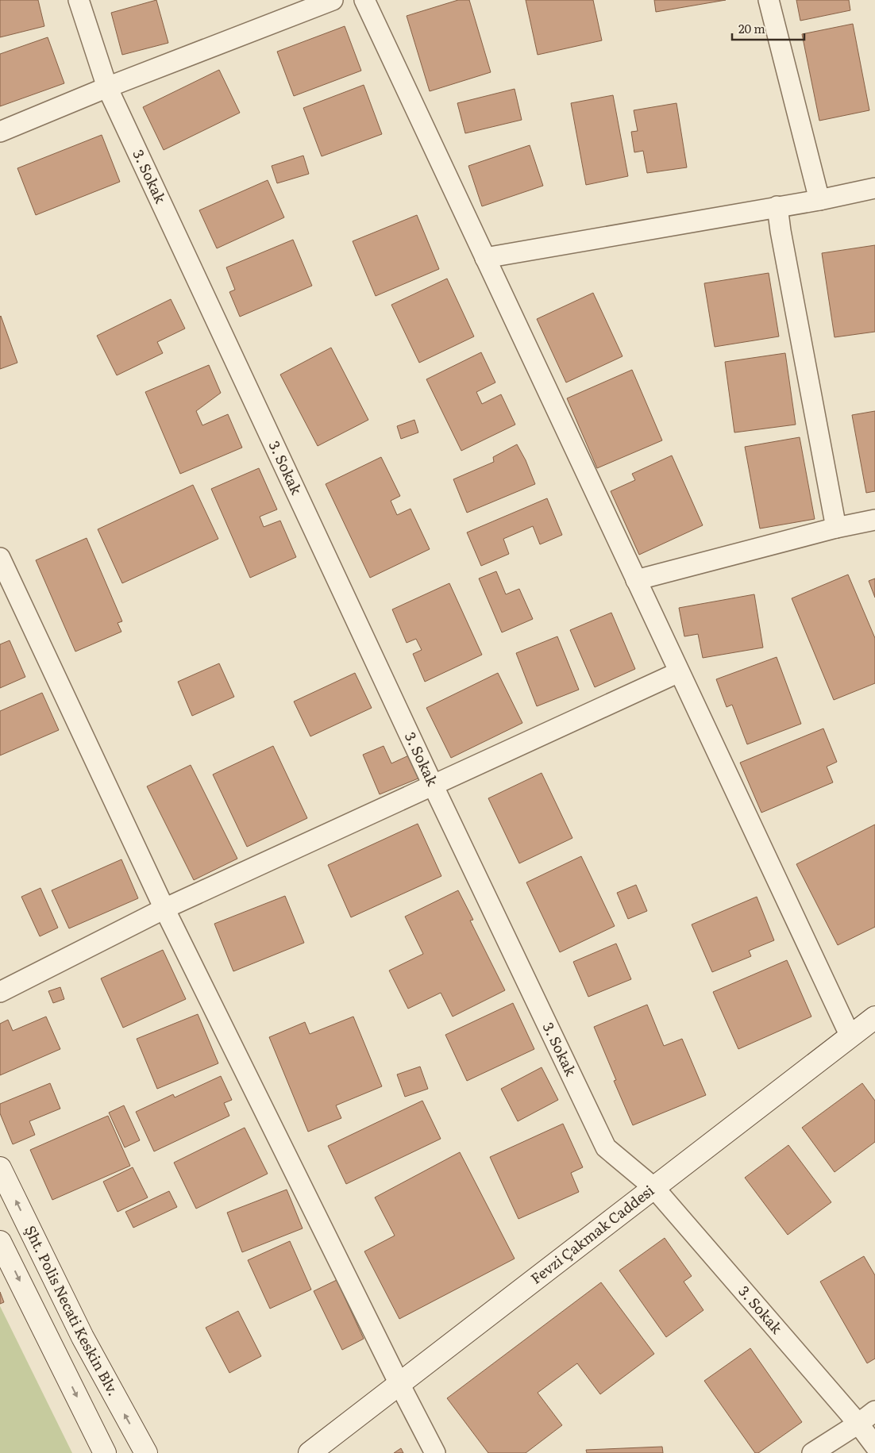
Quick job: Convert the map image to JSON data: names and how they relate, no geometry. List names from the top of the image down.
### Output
{
  "streets": {
    "street": ["3. Sokak", "Fevzi Çakmak Caddesi", "Şht. Polis Necati Keskin Blv."]
  },
  "crossings": [
    ["3. Sokak", "Fevzi Çakmak Caddesi"]
  ],
  "scale_bar": "20 m"
}
